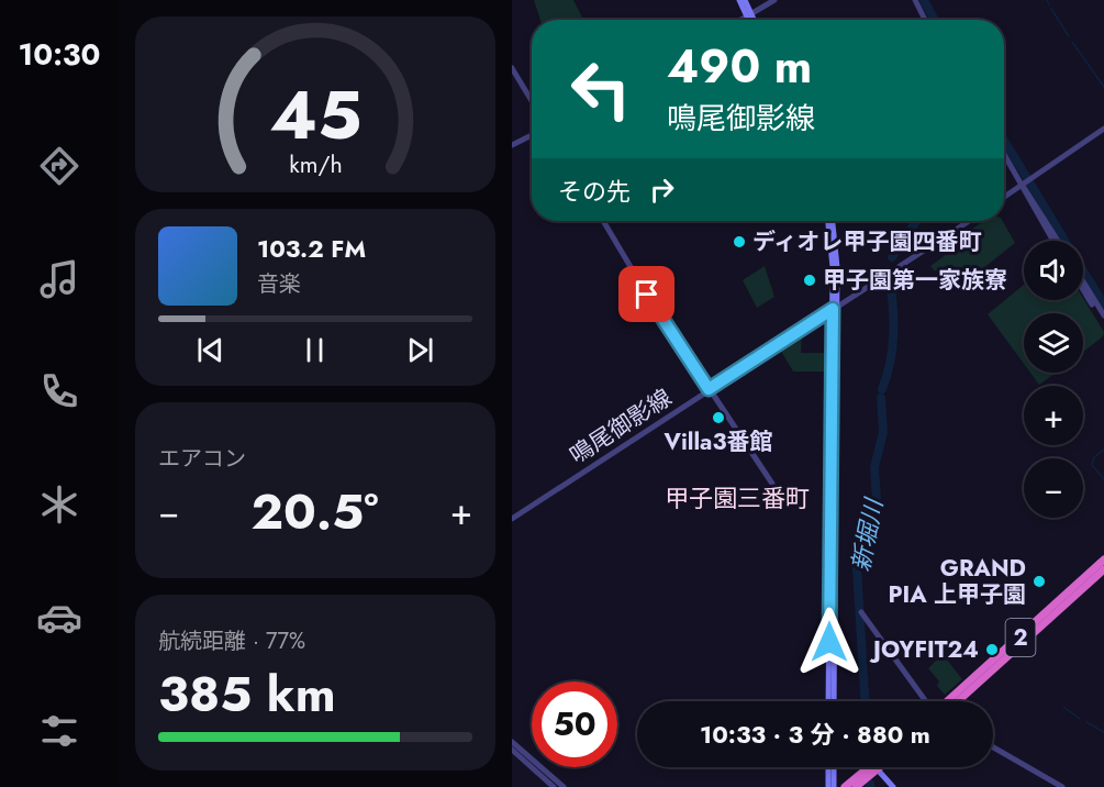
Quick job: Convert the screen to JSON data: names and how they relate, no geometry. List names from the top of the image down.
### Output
{
  "streets": {
    "highway": ["2"],
    "street": ["鳴尾御影線"]
  },
  "districts": ["甲子園三番町"],
  "water": ["新堀川"],
  "places": [
    "ディオレ甲子園四番町",
    "甲子園第一家族寮",
    "Villa3番館",
    "GRAND PIA 上甲子園",
    "JOYFIT24"
  ],
  "page": {
    "tabs": "10:30",
    "turn": ["490 m", "鳴尾御影線"],
    "then": "その先",
    "song": ["103.2 FM", "音楽"],
    "map_buttons": ["+", "−"],
    "tile": [
      "エアコン",
      ["航続距離 · 77%", "385 km"]
    ],
    "heat": ["−", "20.5°", "+"],
    "limit": "50",
    "trip": "10:33 · 3 分 · 880 m",
    "gauge": ["45", "km/h"]
  }
}
